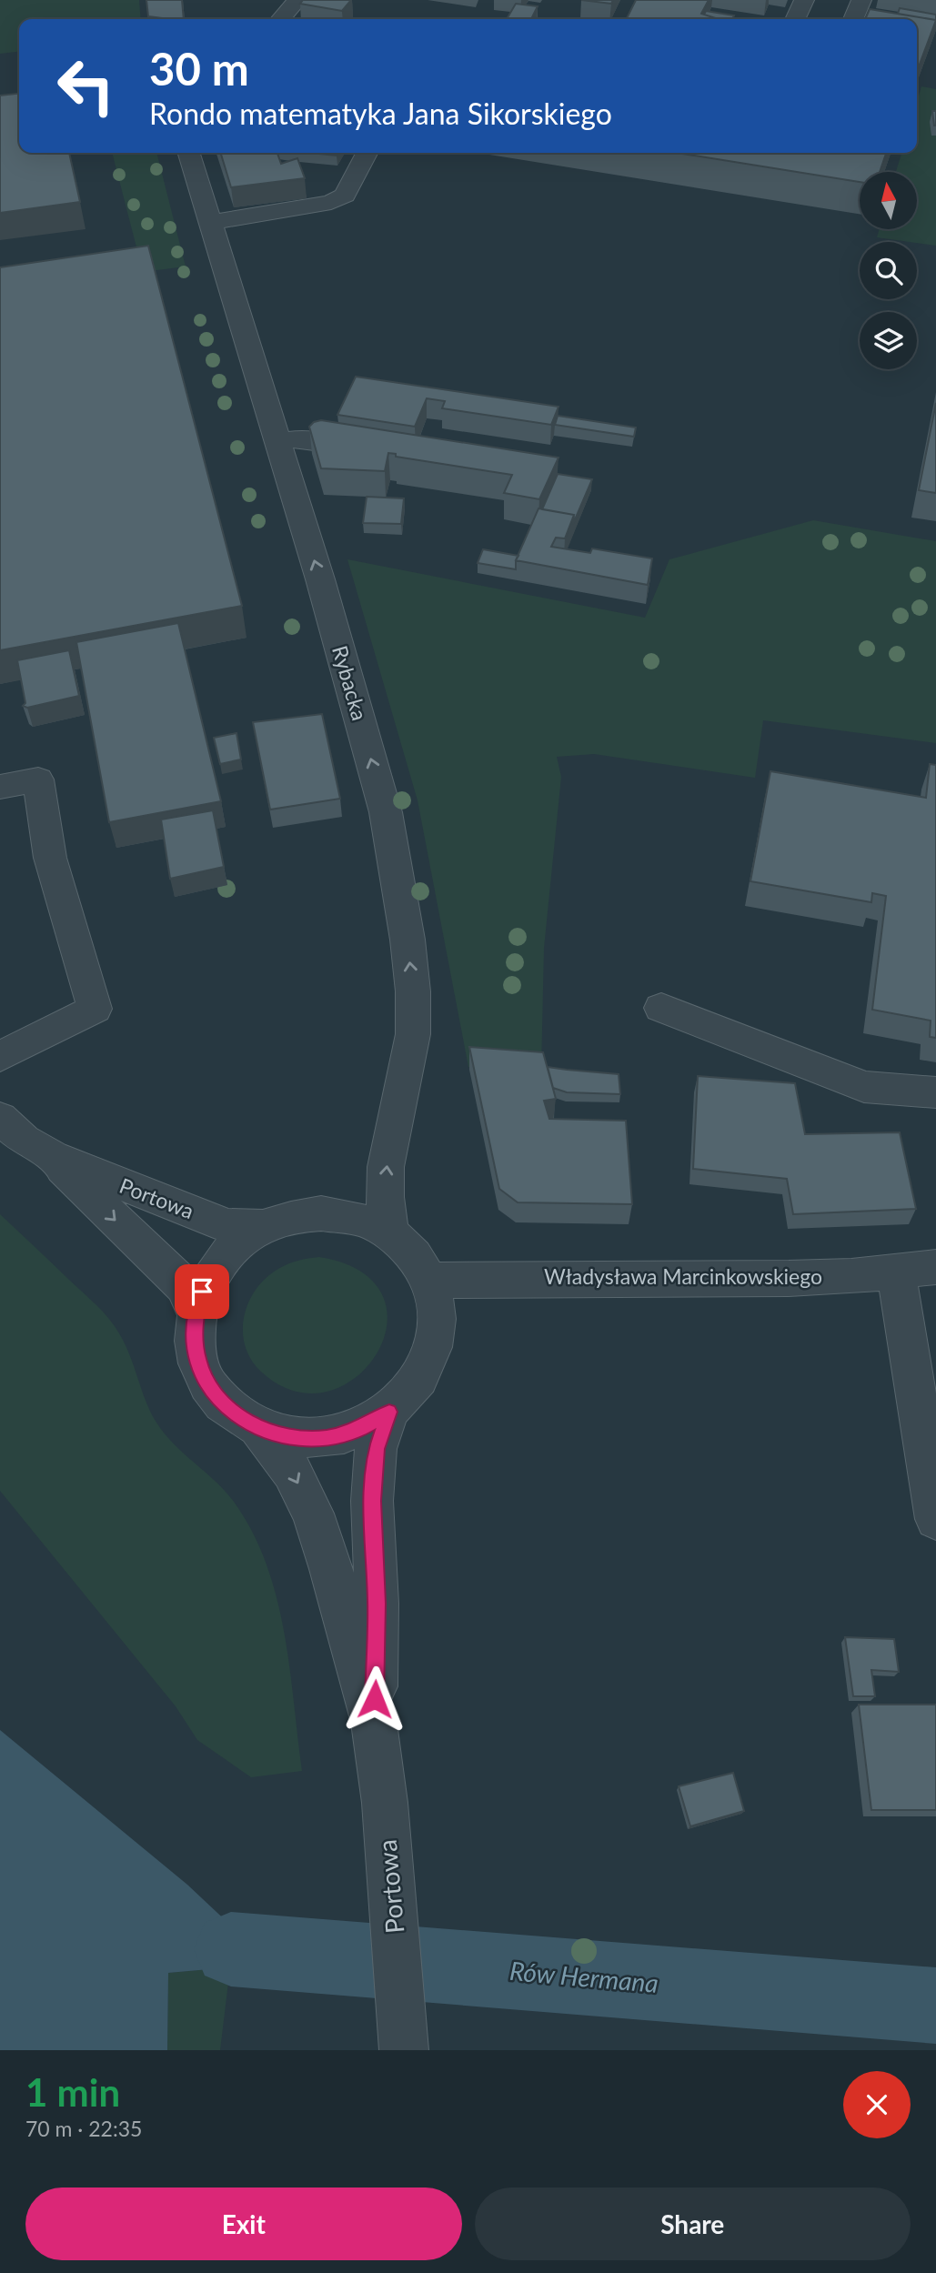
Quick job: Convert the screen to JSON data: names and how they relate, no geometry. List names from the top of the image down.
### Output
{
  "streets": {
    "street": ["Rybacka", "Portowa", "Władysława Marcinkowskiego"]
  },
  "one_way": ["Rybacka", "Portowa"],
  "water": ["Rów Hermana"],
  "north": "top",
  "page": {
    "turn": ["30 m", "Rondo matematyka Jana Sikorskiego"],
    "heading": ["1 min", "70 m · 22:35"],
    "buttons": ["Exit", "Share"]
  }
}
